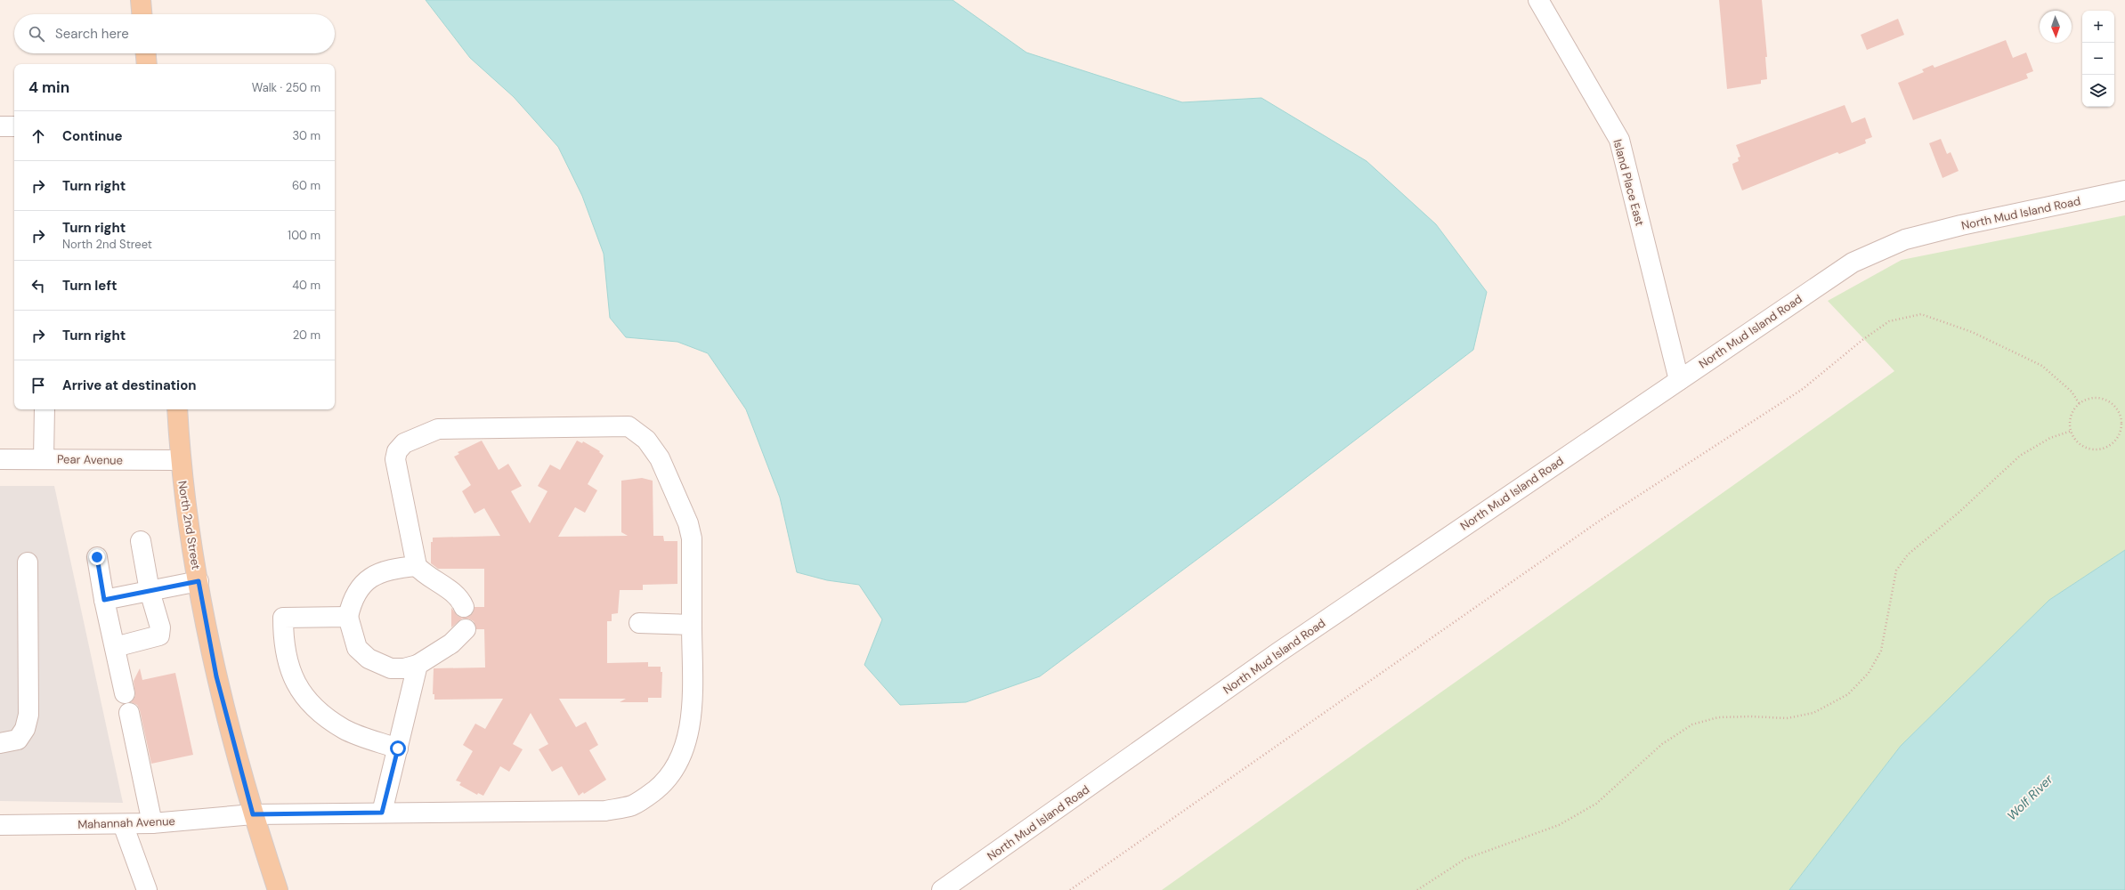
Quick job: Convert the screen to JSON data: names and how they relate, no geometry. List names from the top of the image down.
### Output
{
  "streets": {
    "main road": ["North 2nd Street"],
    "street": [
      "Island Place East",
      "North Mud Island Road",
      "Pear Avenue",
      "Mahannah Avenue"
    ]
  },
  "crossings": [
    ["Island Place East", "North Mud Island Road"],
    ["Pear Avenue", "North 2nd Street"],
    ["North 2nd Street", "Mahannah Avenue"]
  ],
  "water": ["Wolf River"],
  "north": "bottom",
  "page": {
    "map_buttons": ["+", "−"],
    "search": "Search here",
    "heading": ["4 min", "Walk · 250 m"],
    "list": [
      ["Continue", "30 m"],
      ["Turn right", "60 m"],
      ["Turn right", "North 2nd Street", "100 m"],
      ["Turn left", "40 m"],
      ["Turn right", "20 m"],
      "Arrive at destination"
    ]
  }
}
